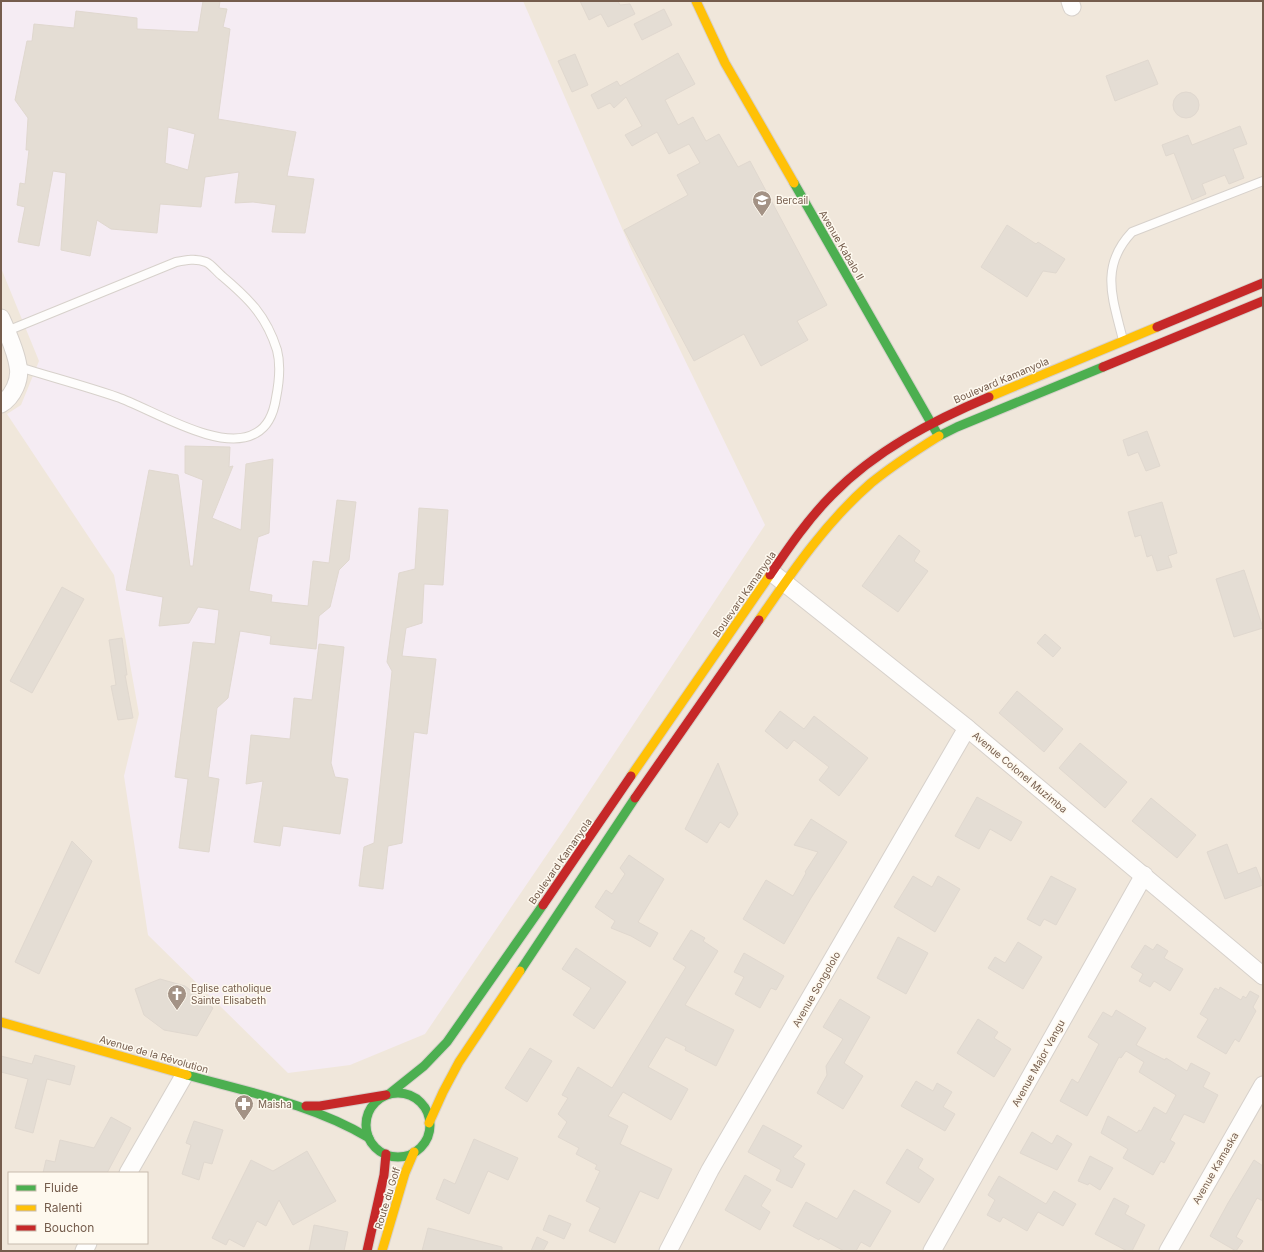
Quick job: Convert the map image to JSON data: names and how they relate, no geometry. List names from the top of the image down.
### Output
{
  "streets": {
    "main road": [
      "Avenue Kabalo II",
      "Boulevard Kamanyola",
      "Avenue de la Révolution",
      "Route du Golf"
    ],
    "street": [
      "Avenue Colonel Muzimba",
      "Avenue Songololo",
      "Avenue Major Vangu",
      "Avenue Kamaska"
    ]
  },
  "crossings": [
    ["Avenue Kabalo II", "Boulevard Kamanyola"],
    ["Boulevard Kamanyola", "Avenue Colonel Muzimba"],
    ["Boulevard Kamanyola", "Route du Golf"],
    ["Avenue Colonel Muzimba", "Avenue Songololo"],
    ["Avenue Colonel Muzimba", "Avenue Major Vangu"]
  ],
  "places": {
    "school or university": ["Bercail"],
    "church": ["Eglise catholique Sainte Elisabeth"],
    "pharmacy": ["Maisha"]
  },
  "legend": ["Fluide", "Ralenti", "Bouchon"]
}
